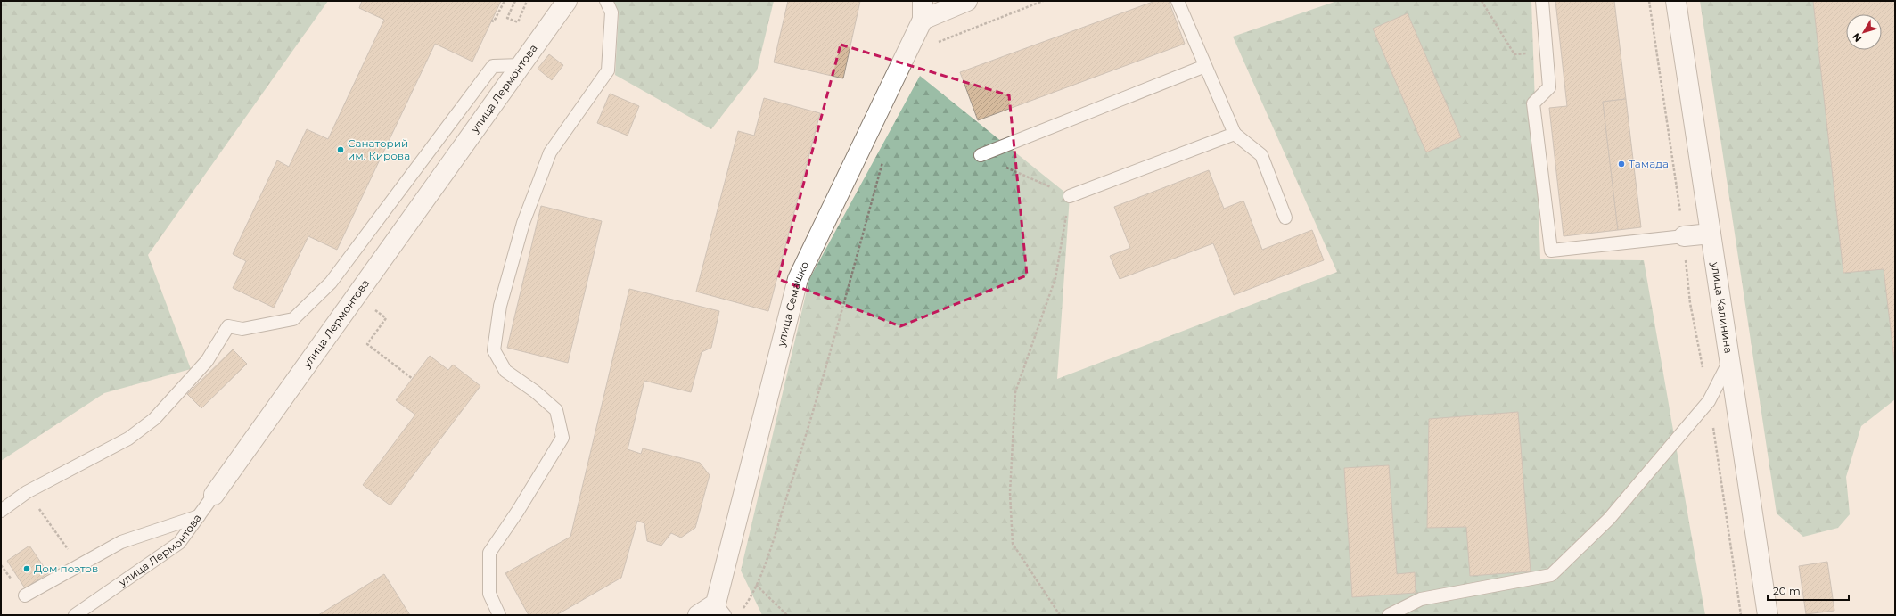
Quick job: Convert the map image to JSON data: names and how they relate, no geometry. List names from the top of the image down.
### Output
{
  "streets": {
    "street": ["улица Лермонтова", "улица Семашко", "улица Калинина"]
  },
  "places": ["Санаторий им. Кирова", "Тамада", "Дом поэтов"],
  "scale_bar": "20 m",
  "north": "bottom left"
}
